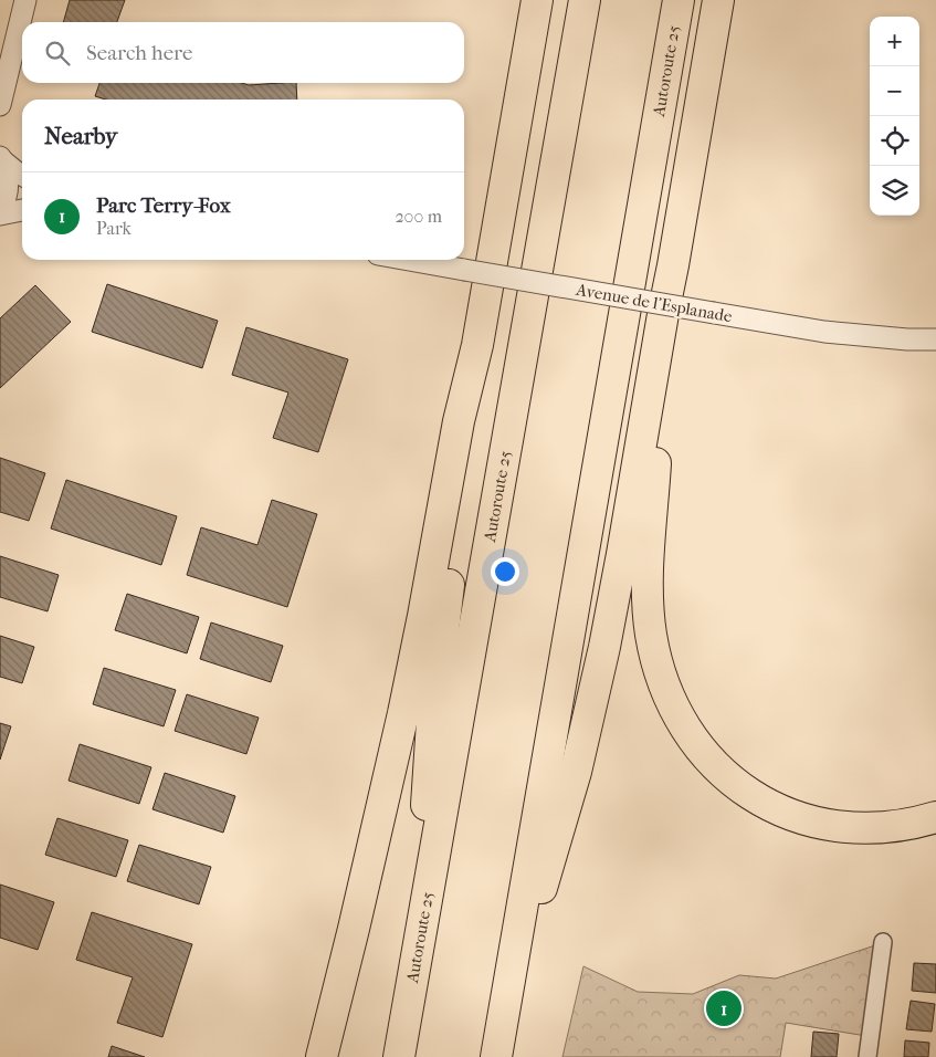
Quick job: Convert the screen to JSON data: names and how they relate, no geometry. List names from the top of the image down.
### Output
{
  "streets": {
    "highway": ["Autoroute 25"],
    "street": ["Avenue de l'Esplanade"]
  },
  "page": {
    "map_buttons": ["+", "−"],
    "search": "Search here",
    "heading": "Nearby",
    "list": [
      {
        "mark": "1",
        "name": "Parc Terry-Fox",
        "note": "Park",
        "value": "200 m"
      }
    ],
    "pins": "1"
  }
}
